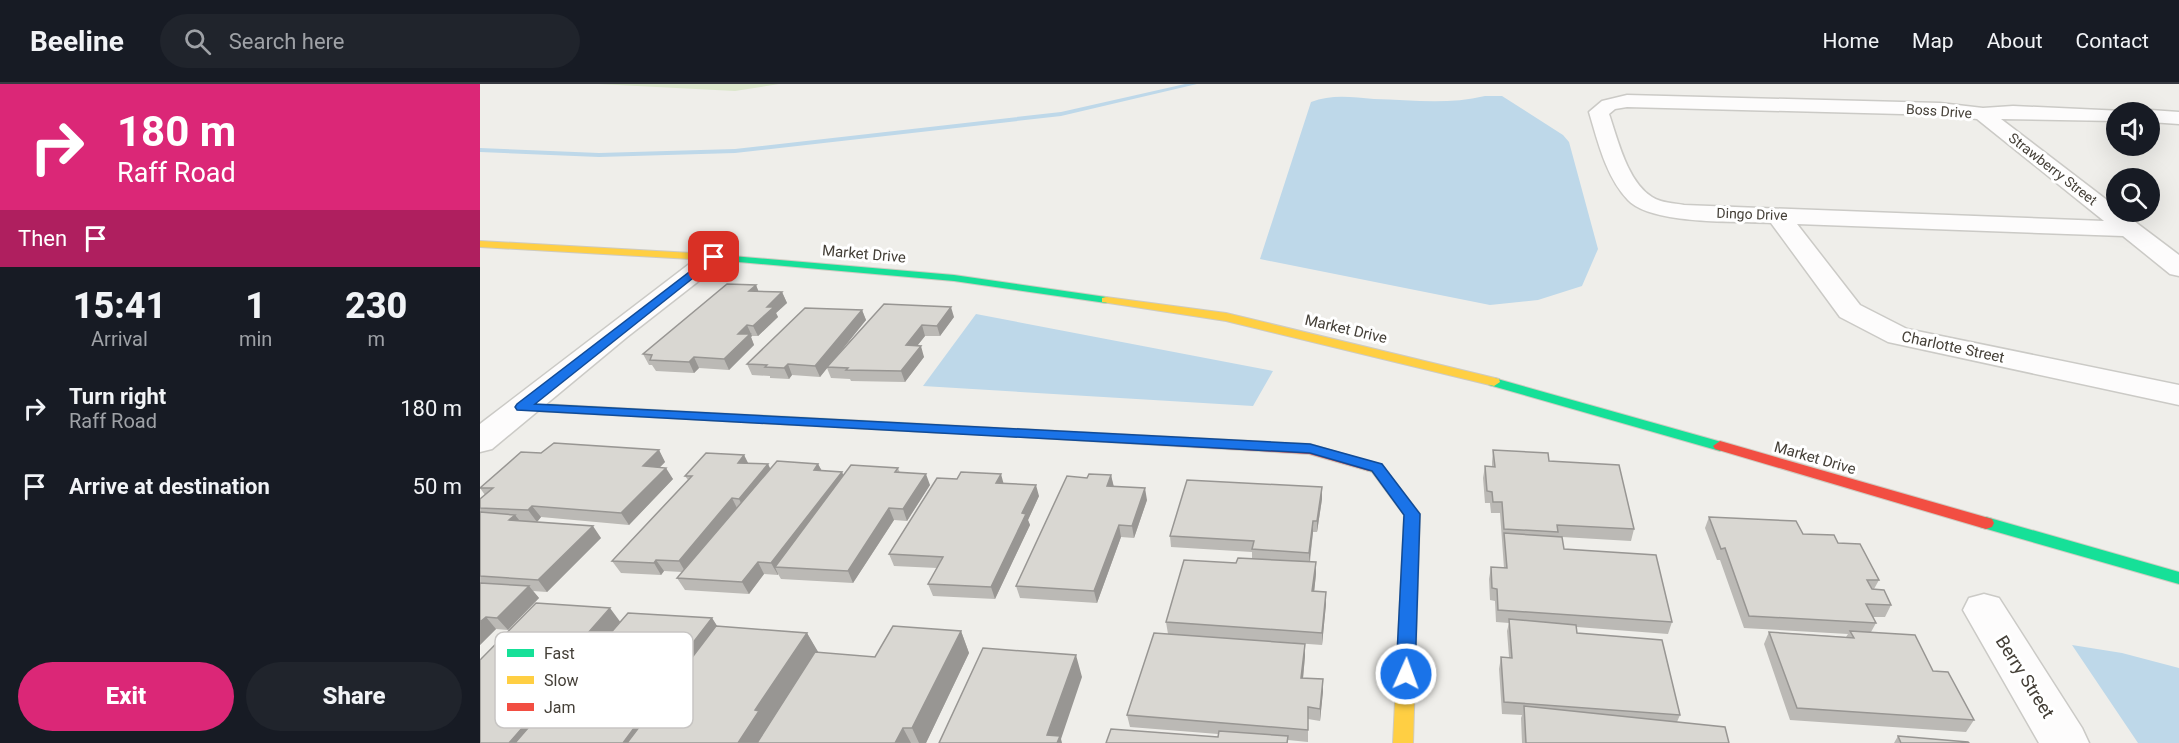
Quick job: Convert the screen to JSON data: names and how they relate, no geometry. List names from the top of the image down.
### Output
{
  "streets": {
    "street": [
      "Boss Drive",
      "Strawberry Street",
      "Dingo Drive",
      "Market Drive",
      "Charlotte Street",
      "Berry Street"
    ]
  },
  "crossings": [
    ["Boss Drive", "Strawberry Street"],
    ["Boss Drive", "Dingo Drive"],
    ["Strawberry Street", "Dingo Drive"],
    ["Dingo Drive", "Charlotte Street"]
  ],
  "legend": ["Fast", "Slow", "Jam"],
  "page": {
    "header": "Beeline",
    "search": "Search here",
    "nav": [
      "Home",
      "Map",
      "About",
      "Contact"
    ],
    "turn": ["180 m", "Raff Road"],
    "then": "Then",
    "eta": [
      "15:41",
      "Arrival",
      "1",
      "min",
      "230",
      "m"
    ],
    "list": [
      {
        "name": "Turn right",
        "note": "Raff Road",
        "value": "180 m"
      },
      {
        "name": "Arrive at destination",
        "value": "50 m"
      }
    ],
    "buttons": ["Exit", "Share"]
  }
}
